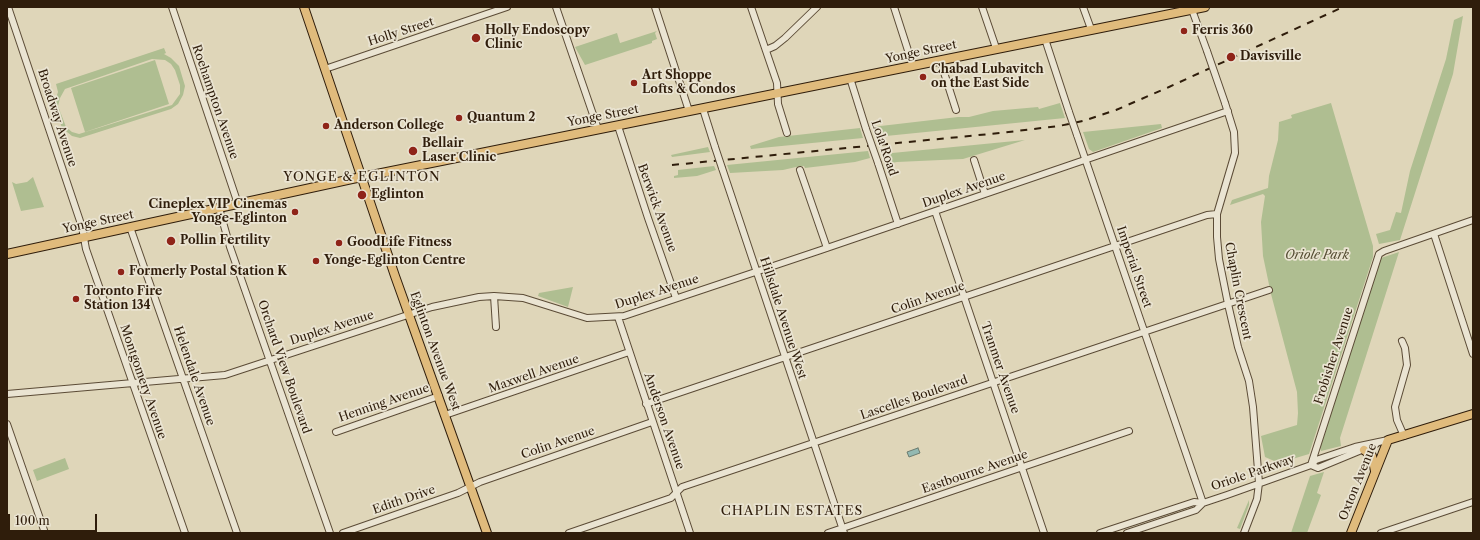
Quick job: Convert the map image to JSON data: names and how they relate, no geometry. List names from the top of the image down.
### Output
{
  "streets": {
    "main road": [
      "Yonge Street",
      "Eglinton Avenue West",
      "Oriole Parkway",
      "Oxton Avenue"
    ],
    "street": [
      "Holly Street",
      "Roehampton Avenue",
      "Broadway Avenue",
      "Lola Road",
      "Duplex Avenue",
      "Berwick Avenue",
      "Imperial Street",
      "Chaplin Crescent",
      "Colin Avenue",
      "Hillsdale Avenue West",
      "Frobisher Avenue",
      "Orchard View Boulevard",
      "Tranmer Avenue",
      "Maxwell Avenue",
      "Helendale Avenue",
      "Montgomery Avenue",
      "Lascelles Boulevard",
      "Henning Avenue",
      "Anderson Avenue",
      "Eastbourne Avenue",
      "Edith Drive"
    ]
  },
  "crossings": [
    ["Holly Street", "Eglinton Avenue West"],
    ["Yonge Street", "Roehampton Avenue"],
    ["Yonge Street", "Broadway Avenue"],
    ["Yonge Street", "Lola Road"],
    ["Yonge Street", "Berwick Avenue"],
    ["Yonge Street", "Imperial Street"],
    ["Yonge Street", "Chaplin Crescent"],
    ["Yonge Street", "Hillsdale Avenue West"],
    ["Yonge Street", "Eglinton Avenue West"],
    ["Yonge Street", "Orchard View Boulevard"],
    ["Yonge Street", "Helendale Avenue"],
    ["Yonge Street", "Montgomery Avenue"],
    ["Broadway Avenue", "Montgomery Avenue"],
    ["Lola Road", "Duplex Avenue"],
    ["Duplex Avenue", "Berwick Avenue"],
    ["Duplex Avenue", "Imperial Street"],
    ["Duplex Avenue", "Chaplin Crescent"],
    ["Duplex Avenue", "Hillsdale Avenue West"],
    ["Duplex Avenue", "Eglinton Avenue West"],
    ["Duplex Avenue", "Orchard View Boulevard"],
    ["Duplex Avenue", "Tranmer Avenue"],
    ["Duplex Avenue", "Helendale Avenue"],
    ["Duplex Avenue", "Montgomery Avenue"],
    ["Duplex Avenue", "Anderson Avenue"],
    ["Imperial Street", "Colin Avenue"],
    ["Imperial Street", "Lascelles Boulevard"],
    ["Imperial Street", "Oriole Parkway"],
    ["Chaplin Crescent", "Colin Avenue"],
    ["Chaplin Crescent", "Lascelles Boulevard"],
    ["Chaplin Crescent", "Oriole Parkway"],
    ["Colin Avenue", "Hillsdale Avenue West"],
    ["Colin Avenue", "Eglinton Avenue West"],
    ["Colin Avenue", "Tranmer Avenue"],
    ["Colin Avenue", "Anderson Avenue"],
    ["Colin Avenue", "Edith Drive"],
    ["Hillsdale Avenue West", "Lascelles Boulevard"],
    ["Hillsdale Avenue West", "Eastbourne Avenue"],
    ["Eglinton Avenue West", "Maxwell Avenue"],
    ["Eglinton Avenue West", "Henning Avenue"],
    ["Eglinton Avenue West", "Edith Drive"],
    ["Frobisher Avenue", "Oriole Parkway"],
    ["Tranmer Avenue", "Lascelles Boulevard"],
    ["Tranmer Avenue", "Eastbourne Avenue"],
    ["Maxwell Avenue", "Anderson Avenue"],
    ["Lascelles Boulevard", "Anderson Avenue"],
    ["Oriole Parkway", "Oxton Avenue"]
  ],
  "districts": ["YONGE & EGLINTON", "CHAPLIN ESTATES"],
  "parks": ["Oriole Park"],
  "places": [
    "Ferris 360",
    "Holly Endoscopy Clinic",
    "Davisville",
    "Chabad Lubavitch on the East Side",
    "Art Shoppe Lofts & Condos",
    "Quantum 2",
    "Anderson College",
    "Bellair Laser Clinic",
    "Eglinton",
    "Cineplex VIP Cinemas Yonge-Eglinton",
    "Pollin Fertility",
    "GoodLife Fitness",
    "Yonge-Eglinton Centre",
    "Formerly Postal Station K",
    "Toronto Fire Station 134"
  ],
  "scale_bar": "100 m"
}
